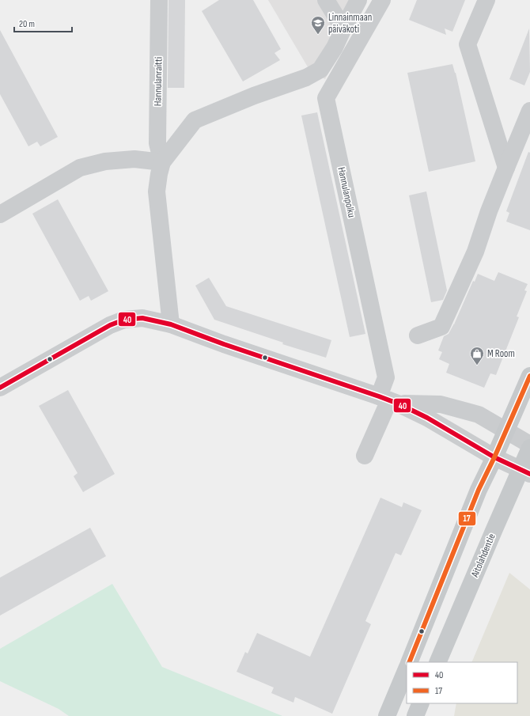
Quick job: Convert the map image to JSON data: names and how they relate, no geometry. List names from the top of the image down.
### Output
{
  "streets": {
    "main road": ["Aitolahdentie"],
    "street": ["Hannulanraitti", "Hannulanpolku"]
  },
  "places": {
    "school or university": ["Linnainmaan päiväkoti"],
    "shop": ["M Room"]
  },
  "lines": ["transit line 40", "transit line 17"],
  "legend": ["40", "17"],
  "scale_bar": "20 m"
}
